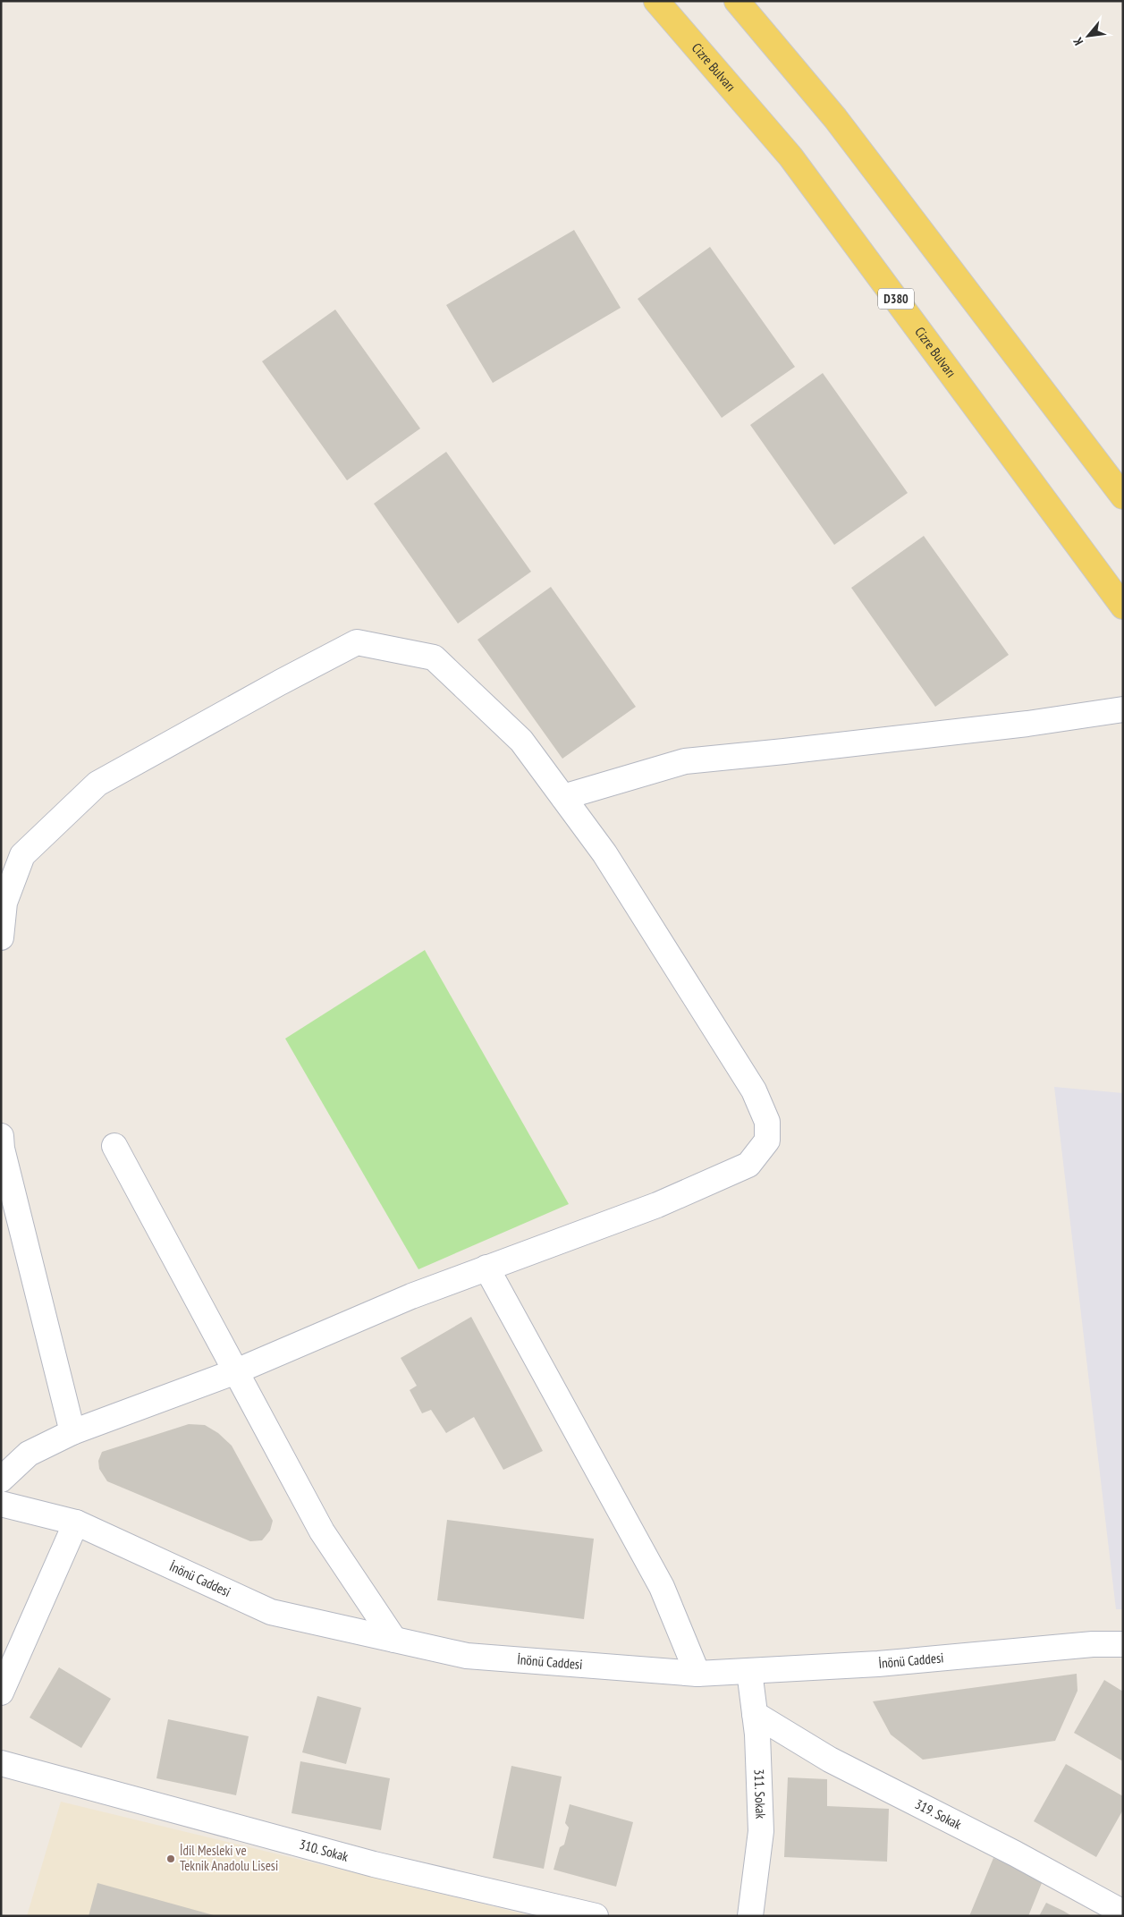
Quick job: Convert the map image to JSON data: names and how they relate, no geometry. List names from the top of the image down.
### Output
{
  "streets": {
    "main road": ["Cizre Bulvarı", "D380"],
    "street": [
      "İnönü Caddesi",
      "311. Sokak",
      "319. Sokak",
      "310. Sokak"
    ]
  },
  "crossings": [
    ["İnönü Caddesi", "311. Sokak"],
    ["311. Sokak", "319. Sokak"]
  ],
  "places": ["İdil Mesleki ve Teknik Anadolu Lisesi"],
  "north": "bottom left"
}
